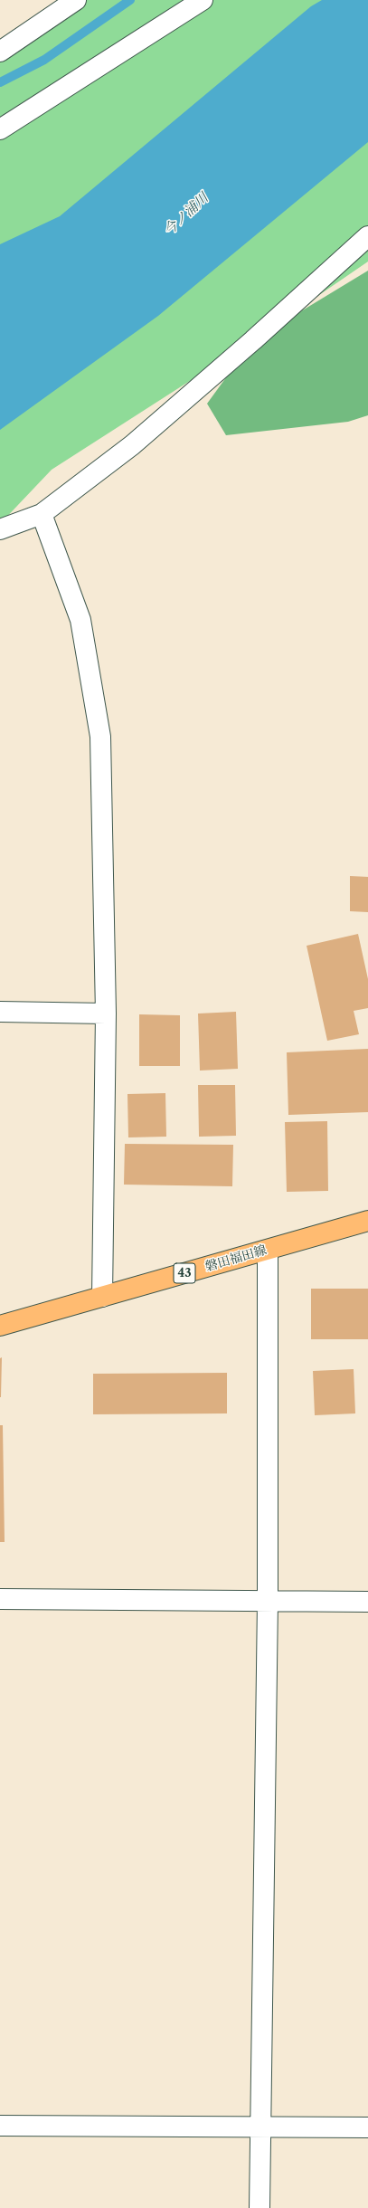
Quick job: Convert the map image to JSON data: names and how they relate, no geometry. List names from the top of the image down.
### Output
{
  "streets": {
    "main road": ["磐田福田線", "43"]
  },
  "water": ["今ノ浦川"]
}
